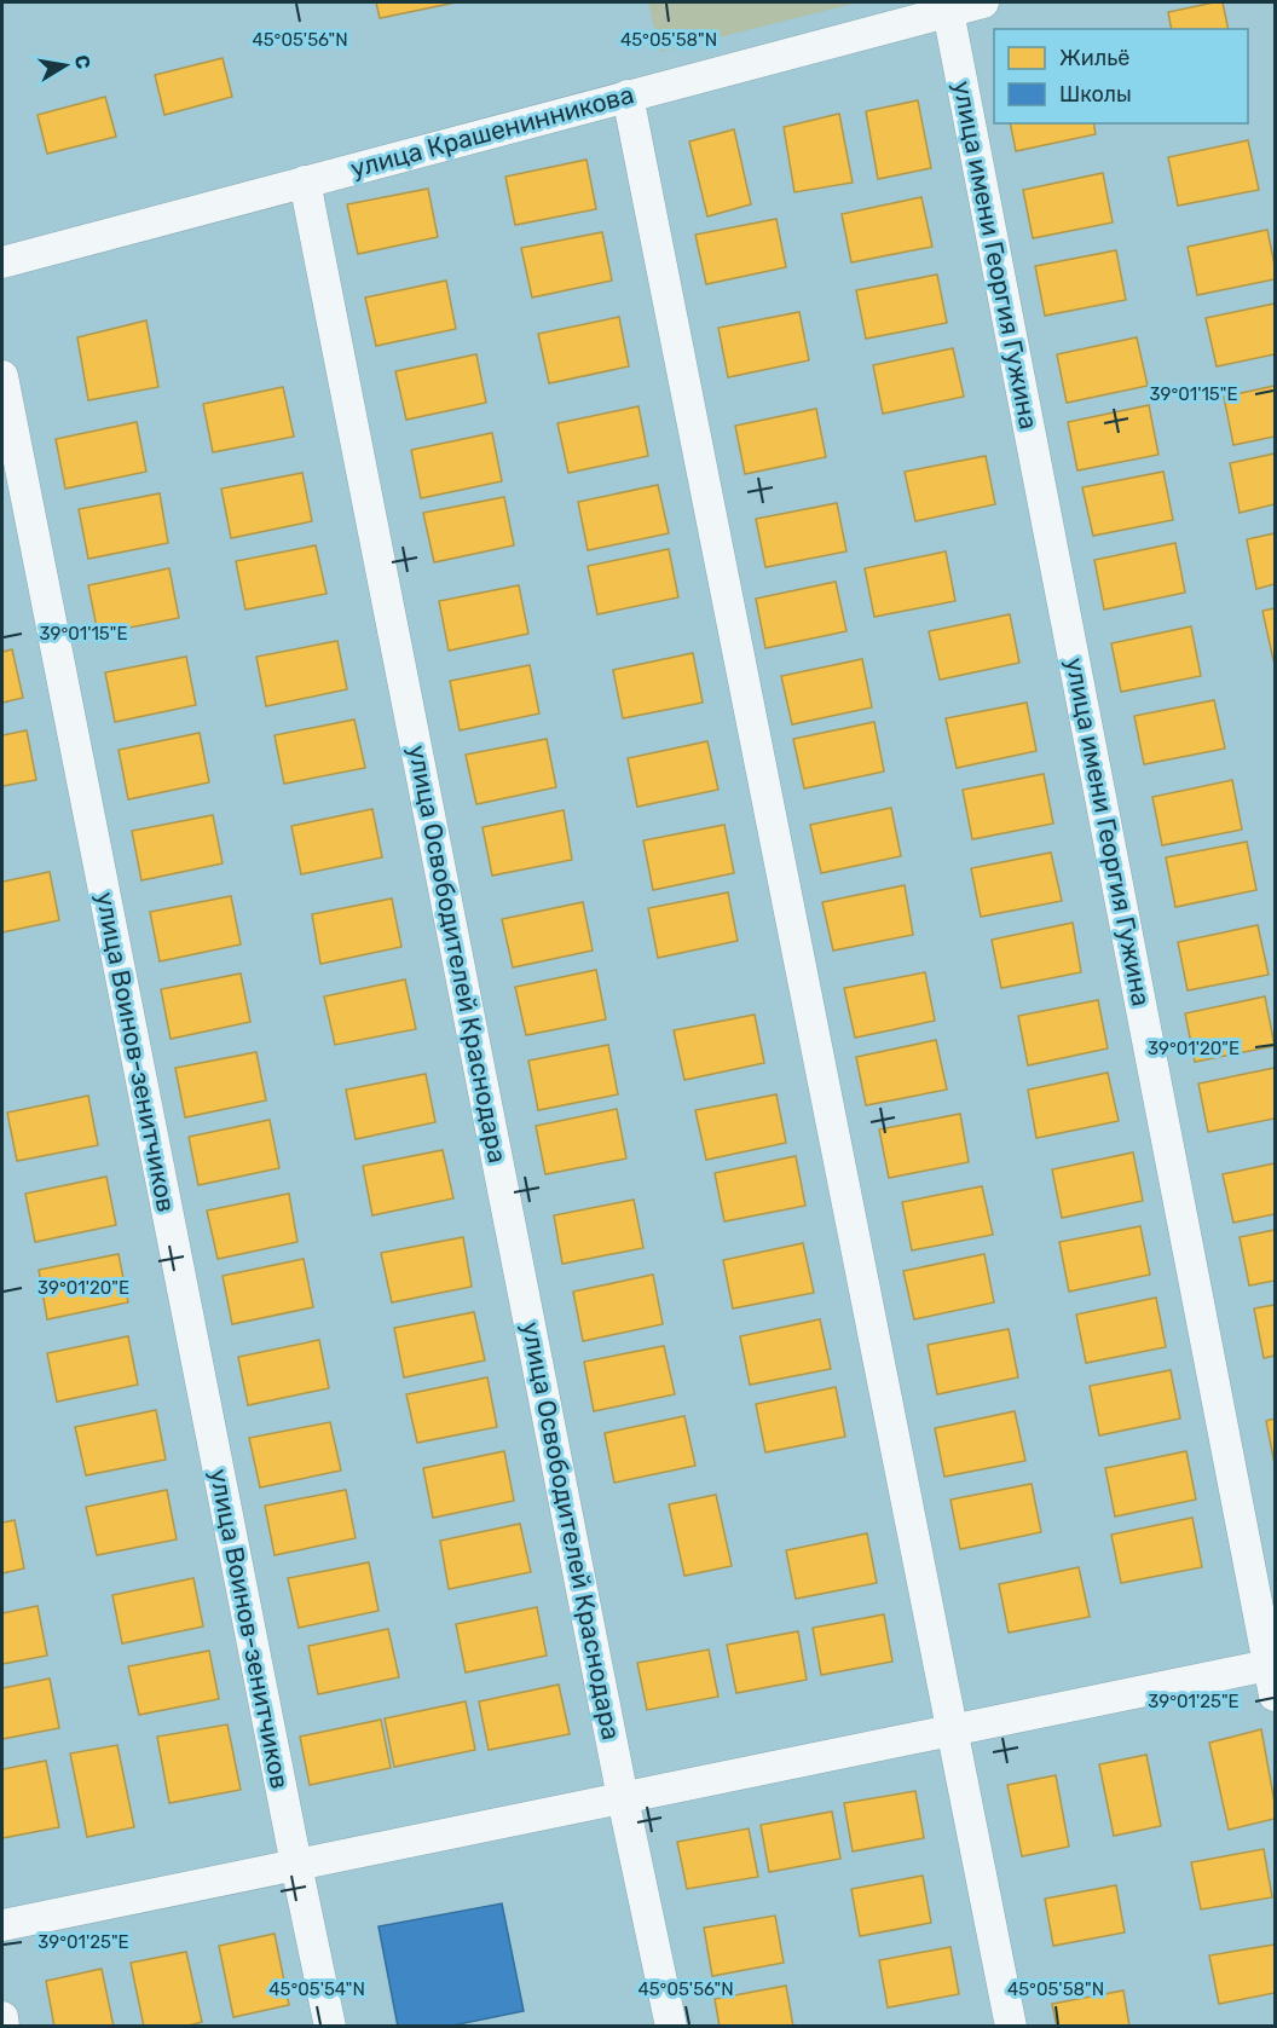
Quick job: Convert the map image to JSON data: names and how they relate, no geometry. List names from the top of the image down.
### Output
{
  "streets": {
    "street": [
      "улица Крашенинникова",
      "улица имени Георгия Гужина",
      "улица Освободителей Краснодара",
      "улица Воинов-зенитчиков"
    ]
  },
  "crossings": [
    ["улица Крашенинникова", "улица имени Георгия Гужина"],
    ["улица Крашенинникова", "улица Освободителей Краснодара"]
  ],
  "legend": ["Жильё", "Школы"],
  "north": "right",
  "coordinates": [
    "45°05'56\"N",
    "45°05'58\"N",
    "39°01'15\"E",
    "39°01'20\"E",
    "39°01'25\"E",
    "45°05'54\"N"
  ]
}
